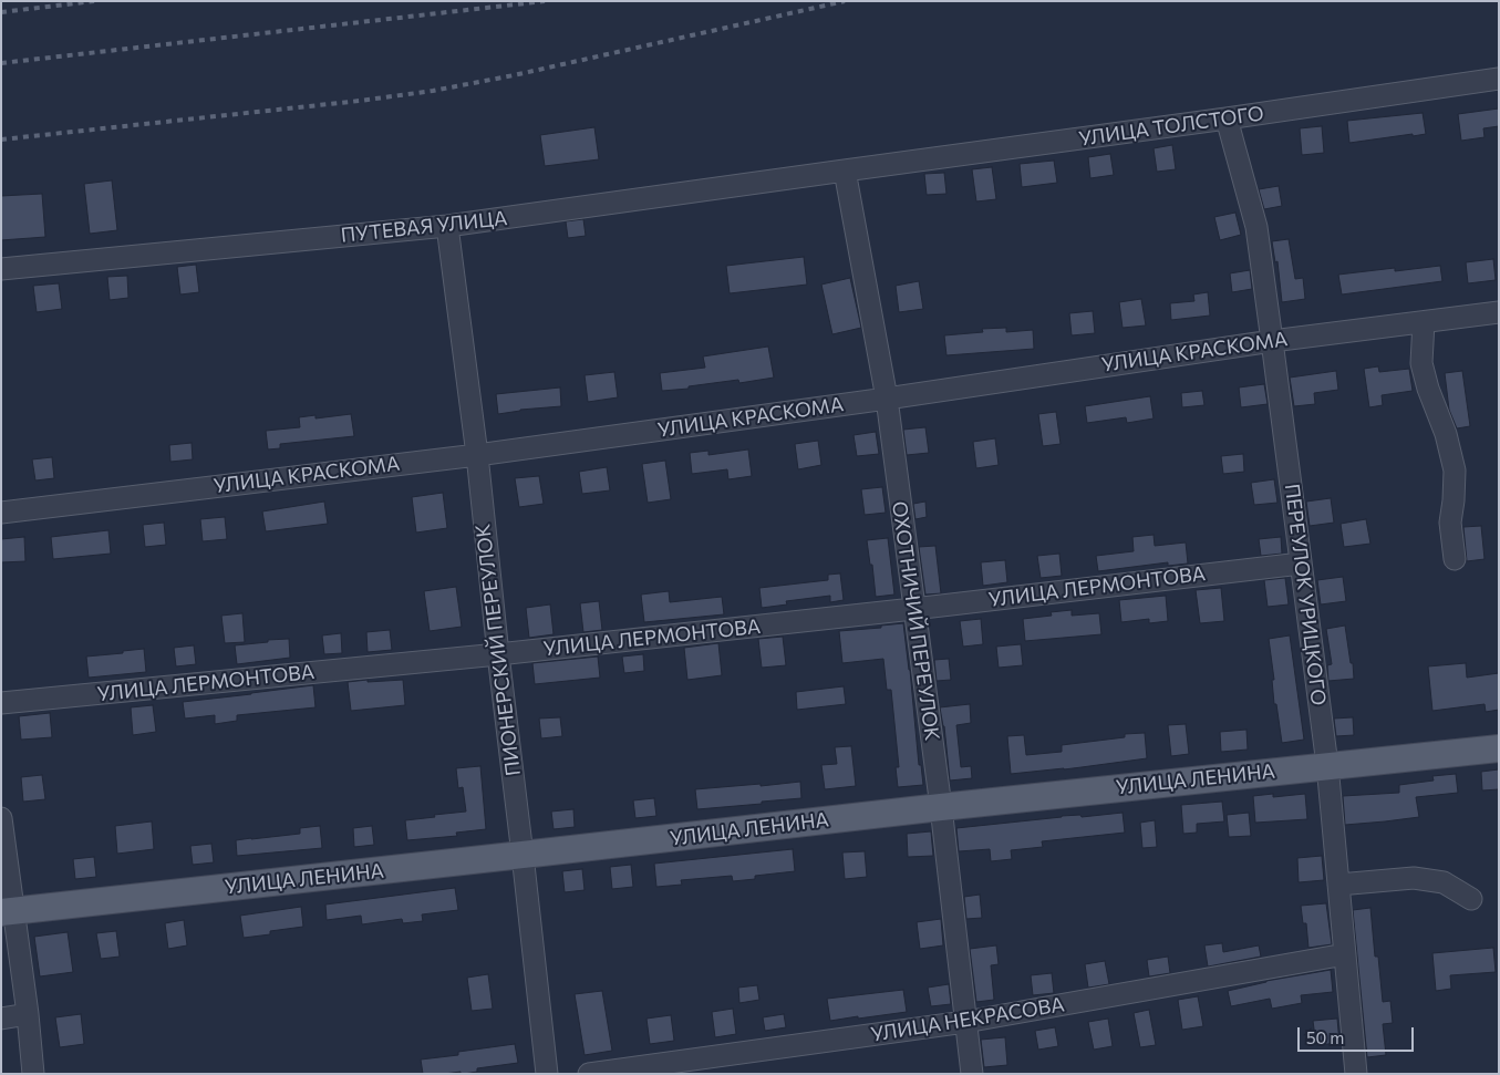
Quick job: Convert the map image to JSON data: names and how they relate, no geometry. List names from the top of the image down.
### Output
{
  "streets": {
    "main road": ["УЛИЦА ЛЕНИНА"],
    "street": [
      "УЛИЦА ТОЛСТОГО",
      "ПУТЕВАЯ УЛИЦА",
      "УЛИЦА КРАСКОМА",
      "УЛИЦА ЛЕРМОНТОВА",
      "ПЕРЕУЛОК УРИЦКОГО",
      "ОХОТНИЧИЙ ПЕРЕУЛОК",
      "ПИОНЕРСКИЙ ПЕРЕУЛОК",
      "УЛИЦА НЕКРАСОВА"
    ]
  },
  "crossings": [
    ["УЛИЦА ТОЛСТОГО", "ПУТЕВАЯ УЛИЦА"],
    ["УЛИЦА ТОЛСТОГО", "ПЕРЕУЛОК УРИЦКОГО"],
    ["УЛИЦА ТОЛСТОГО", "ОХОТНИЧИЙ ПЕРЕУЛОК"],
    ["ПУТЕВАЯ УЛИЦА", "ОХОТНИЧИЙ ПЕРЕУЛОК"],
    ["ПУТЕВАЯ УЛИЦА", "ПИОНЕРСКИЙ ПЕРЕУЛОК"],
    ["УЛИЦА КРАСКОМА", "ПЕРЕУЛОК УРИЦКОГО"],
    ["УЛИЦА КРАСКОМА", "ОХОТНИЧИЙ ПЕРЕУЛОК"],
    ["УЛИЦА КРАСКОМА", "ПИОНЕРСКИЙ ПЕРЕУЛОК"],
    ["УЛИЦА ЛЕРМОНТОВА", "ПЕРЕУЛОК УРИЦКОГО"],
    ["УЛИЦА ЛЕРМОНТОВА", "ОХОТНИЧИЙ ПЕРЕУЛОК"],
    ["УЛИЦА ЛЕРМОНТОВА", "ПИОНЕРСКИЙ ПЕРЕУЛОК"],
    ["ПЕРЕУЛОК УРИЦКОГО", "УЛИЦА ЛЕНИНА"],
    ["ПЕРЕУЛОК УРИЦКОГО", "УЛИЦА НЕКРАСОВА"],
    ["ОХОТНИЧИЙ ПЕРЕУЛОК", "УЛИЦА ЛЕНИНА"],
    ["ОХОТНИЧИЙ ПЕРЕУЛОК", "УЛИЦА НЕКРАСОВА"],
    ["ПИОНЕРСКИЙ ПЕРЕУЛОК", "УЛИЦА ЛЕНИНА"]
  ],
  "scale_bar": "50 m"
}
